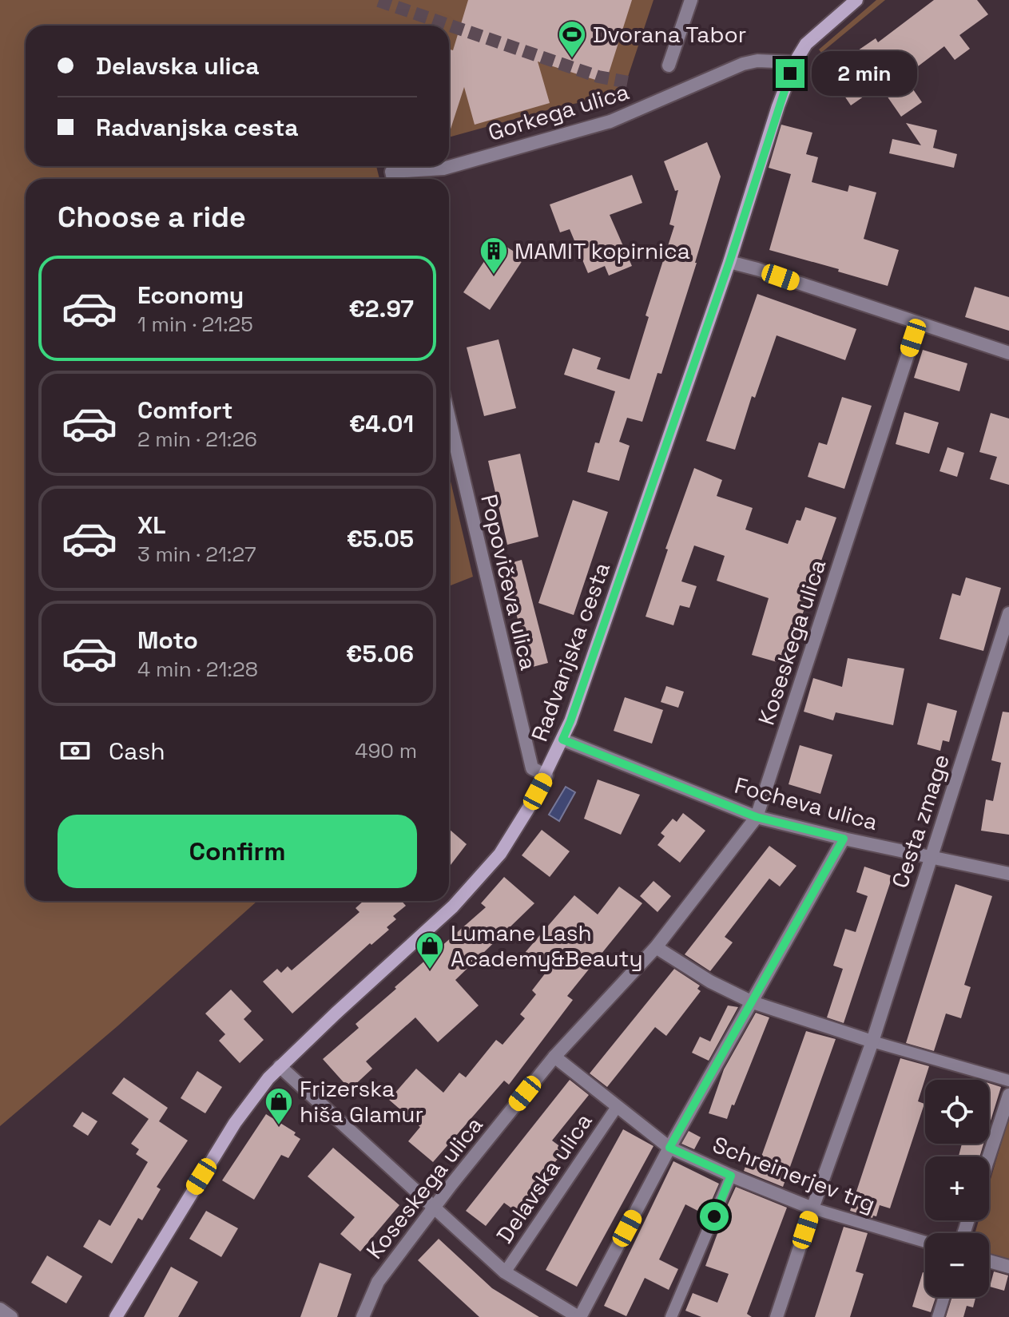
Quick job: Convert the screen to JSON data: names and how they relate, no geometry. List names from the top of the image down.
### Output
{
  "streets": {
    "street": [
      "Gorkega ulica",
      "Popovičeva ulica",
      "Koseskega ulica",
      "Radvanjska cesta",
      "Focheva ulica",
      "Cesta zmage",
      "Schreinerjev trg",
      "Delavska ulica"
    ]
  },
  "crossings": [
    ["Gorkega ulica", "Radvanjska cesta"],
    ["Popovičeva ulica", "Radvanjska cesta"],
    ["Koseskega ulica", "Focheva ulica"],
    ["Koseskega ulica", "Schreinerjev trg"],
    ["Koseskega ulica", "Delavska ulica"],
    ["Radvanjska cesta", "Focheva ulica"],
    ["Radvanjska cesta", "Delavska ulica"],
    ["Focheva ulica", "Cesta zmage"],
    ["Cesta zmage", "Schreinerjev trg"],
    ["Schreinerjev trg", "Delavska ulica"]
  ],
  "places": {
    "sports": ["Dvorana Tabor"],
    "building": ["MAMIT kopirnica"],
    "shop": ["Lumane Lash Academy&Beauty", "Frizerska hiša Glamur"]
  },
  "page": {
    "banner": ["Delavska ulica", "Radvanjska cesta"],
    "bubble": "2 min",
    "heading": "Choose a ride",
    "list": [
      {
        "name": "Economy",
        "note": "1 min · 21:25",
        "value": "€2.97"
      },
      {
        "name": "Comfort",
        "note": "2 min · 21:26",
        "value": "€4.01"
      },
      {
        "name": "XL",
        "note": "3 min · 21:27",
        "value": "€5.05"
      },
      {
        "name": "Moto",
        "note": "4 min · 21:28",
        "value": "€5.06"
      }
    ],
    "pay": ["Cash", "490 m"],
    "buttons": "Confirm",
    "map_buttons": ["+", "−"]
  }
}
